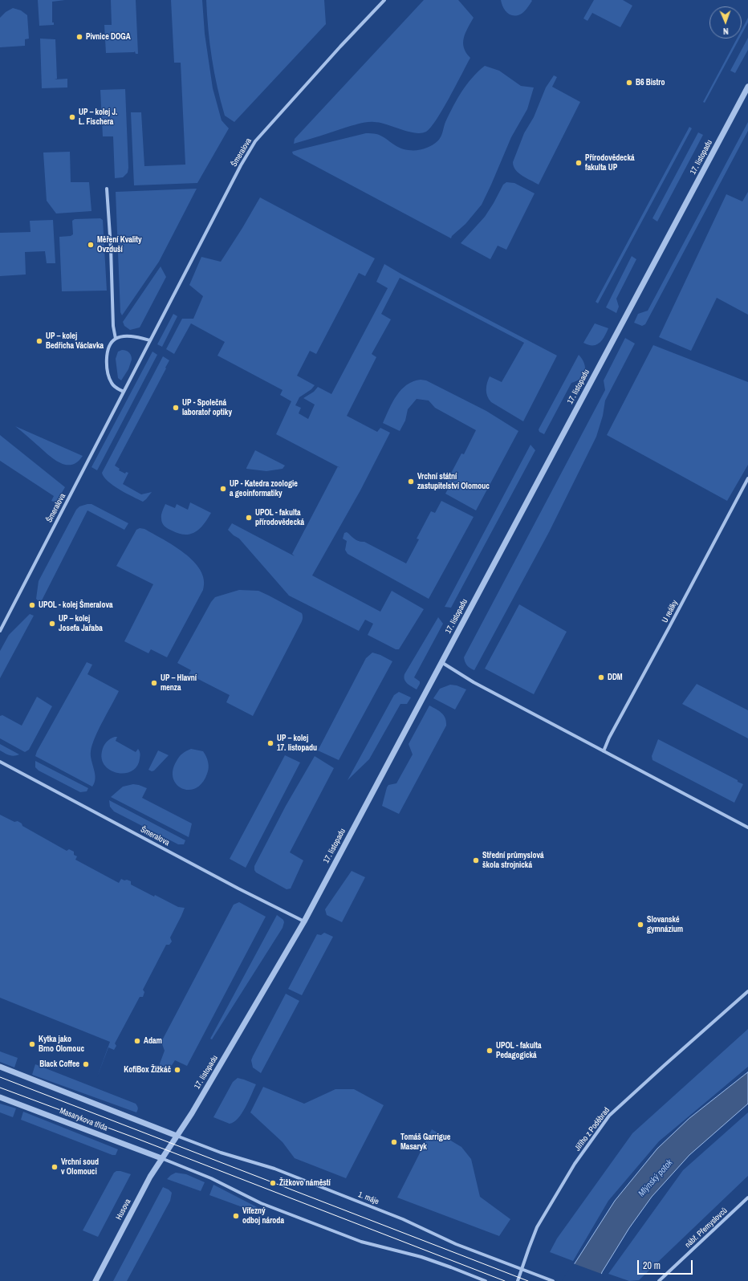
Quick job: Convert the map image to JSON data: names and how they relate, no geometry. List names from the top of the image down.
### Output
{
  "streets": {
    "street": [
      "Šmeralova",
      "17. listopadu",
      "U reálky",
      "Masarykova třída",
      "Jiřího z Poděbrad",
      "1. máje",
      "Husova",
      "nábř. Přemyslovců"
    ]
  },
  "crossings": [
    ["Šmeralova", "17. listopadu"],
    ["17. listopadu", "1. máje"],
    ["17. listopadu", "Husova"],
    ["Masarykova třída", "Husova"],
    ["Jiřího z Poděbrad", "1. máje"]
  ],
  "water": ["Mlýnský potok"],
  "places": [
    "Pivnice DOGA",
    "B6 Bistro",
    "UP – kolej J. L. Fischera",
    "Přírodovědecká fakulta UP",
    "Měření Kvality Ovzduší",
    "UP – kolej Bedřicha Václavka",
    "UP - Společná laboratoř optiky",
    "Vrchní státní zastupitelství Olomouc",
    "UP - Katedra zoologie a geoinformatiky",
    "UPOL - fakulta přírodovědecká",
    "UPOL - kolej Šmeralova",
    "UP – kolej Josefa Jařaba",
    "DDM",
    "UP – Hlavní menza",
    "UP – kolej 17. listopadu",
    "Střední průmyslová škola strojnická",
    "Slovanské gymnázium",
    "Adam",
    "Kytka jako Brno Olomouc",
    "UPOL - fakulta Pedagogická",
    "Black Coffee",
    "KofiBox Žižkáč",
    "Tomáš Garrigue Masaryk",
    "Vrchní soud v Olomouci",
    "Žižkovo náměstí",
    "Víťezný odboj národa"
  ],
  "scale_bar": "20 m",
  "north": "bottom"
}
